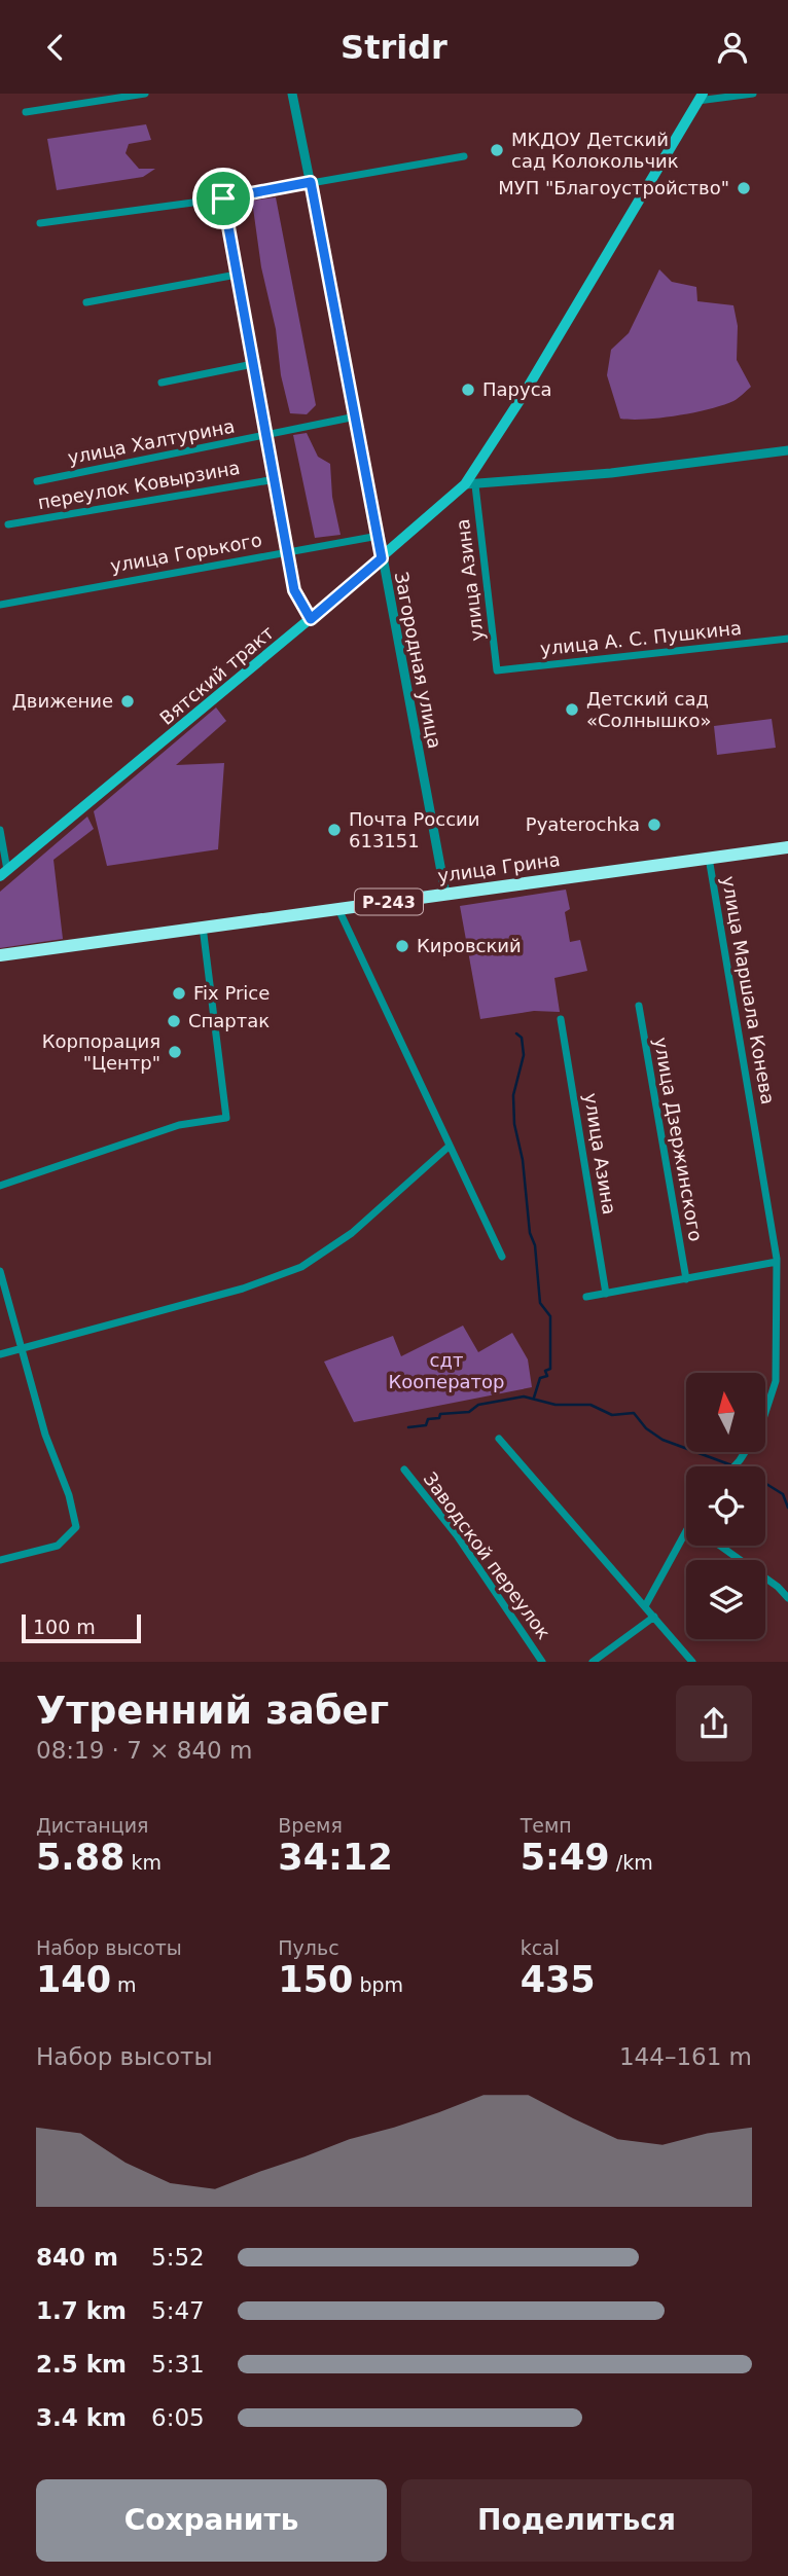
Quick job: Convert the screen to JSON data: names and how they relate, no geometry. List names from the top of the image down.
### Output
{
  "streets": {
    "highway": ["улица Грина", "Р-243"],
    "main road": ["Вятский тракт"],
    "street": [
      "улица Халтурина",
      "переулок Ковырзина",
      "улица Горького",
      "улица Азина",
      "улица А. С. Пушкина",
      "Загородная улица",
      "улица Маршала Конева",
      "улица Дзержинского",
      "Заводской переулок"
    ]
  },
  "crossings": [
    ["улица Халтурина", "Загородная улица"],
    ["улица Горького", "Загородная улица"],
    ["улица Азина", "улица А. С. Пушкина"],
    ["улица Азина", "Вятский тракт"],
    ["Загородная улица", "Вятский тракт"],
    ["Загородная улица", "улица Грина"],
    ["улица Грина", "улица Маршала Конева"]
  ],
  "parks": ["сдт Кооператор"],
  "places": [
    "МКДОУ Детский сад Колокольчик",
    "МУП \"Благоустройство\"",
    "Паруса",
    "Движение",
    "Детский сад «Солнышко»",
    "Pyaterochka",
    "Почта России 613151",
    "Кировский",
    "Fix Price",
    "Спартак",
    "Корпорация \"Центр\""
  ],
  "scale_bar": "100 m",
  "north": "top",
  "page": {
    "header": "Stridr",
    "scale": "100 m",
    "heading": ["Утренний забег", "08:19 · 7 × 840 m"],
    "stats": [
      ["Дистанция", "5.88 km"],
      ["Время", "34:12"],
      ["Темп", "5:49 /km"],
      ["Набор высоты", "140 m"],
      ["Пульс", "150 bpm"],
      ["kcal", "435"]
    ],
    "chart": ["Набор высоты", "144–161 m"],
    "list": [
      {
        "name": "840 m",
        "note": "5:52"
      },
      {
        "name": "1.7 km",
        "note": "5:47"
      },
      {
        "name": "2.5 km",
        "note": "5:31"
      },
      {
        "name": "3.4 km",
        "note": "6:05"
      }
    ],
    "buttons": ["Сохранить", "Поделиться"]
  }
}
